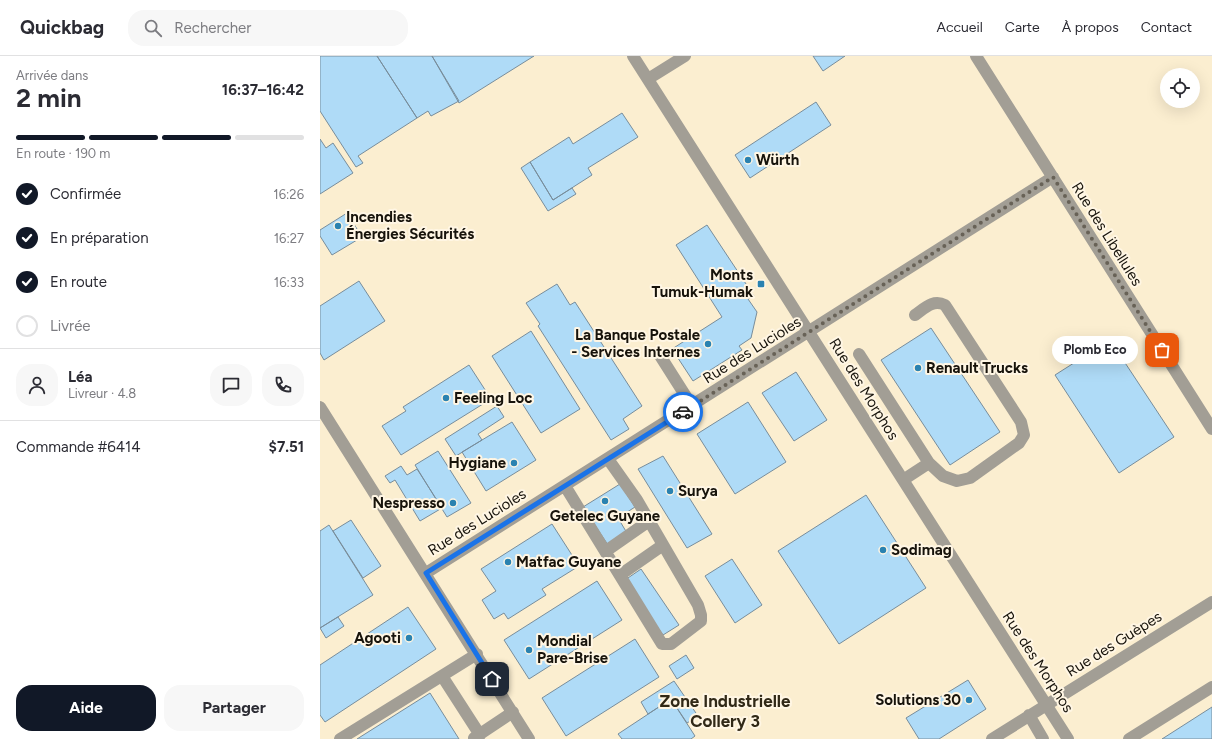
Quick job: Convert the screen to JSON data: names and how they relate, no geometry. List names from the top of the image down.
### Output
{
  "streets": {
    "lane": [
      "Rue des Libellules",
      "Rue des Lucioles",
      "Rue des Morphos",
      "Rue des Guèpes"
    ]
  },
  "crossings": [
    ["Rue des Libellules", "Rue des Lucioles"],
    ["Rue des Lucioles", "Rue des Morphos"],
    ["Rue des Morphos", "Rue des Guèpes"]
  ],
  "districts": ["Zone Industrielle Collery 3"],
  "places": {
    "other": [
      "Würth",
      "Incendies Énergies Sécurités",
      "La Banque Postale - Services Internes",
      "Plomb Eco",
      "Renault Trucks",
      "Feeling Loc",
      "Hygiane",
      "Surya",
      "Getelec Guyane",
      "Nespresso",
      "Sodimag",
      "Matfac Guyane",
      "Agooti",
      "Mondial Pare-Brise",
      "Solutions 30"
    ],
    "transit": ["Monts Tumuk-Humak"]
  },
  "page": {
    "header": "Quickbag",
    "search": "Rechercher",
    "nav": [
      "Accueil",
      "Carte",
      "À propos",
      "Contact"
    ],
    "heading": ["2 min", "Arrivée dans", "16:37–16:42"],
    "panel": [
      "Léa",
      "Livreur · 4.8",
      "Commande #6414",
      "$7.51"
    ],
    "bar": "En route · 190 m",
    "list": [
      ["Confirmée", "16:26"],
      ["En préparation", "16:27"],
      ["En route", "16:33"],
      "Livrée"
    ],
    "bubble": "Plomb Eco",
    "buttons": ["Aide", "Partager"]
  }
}
